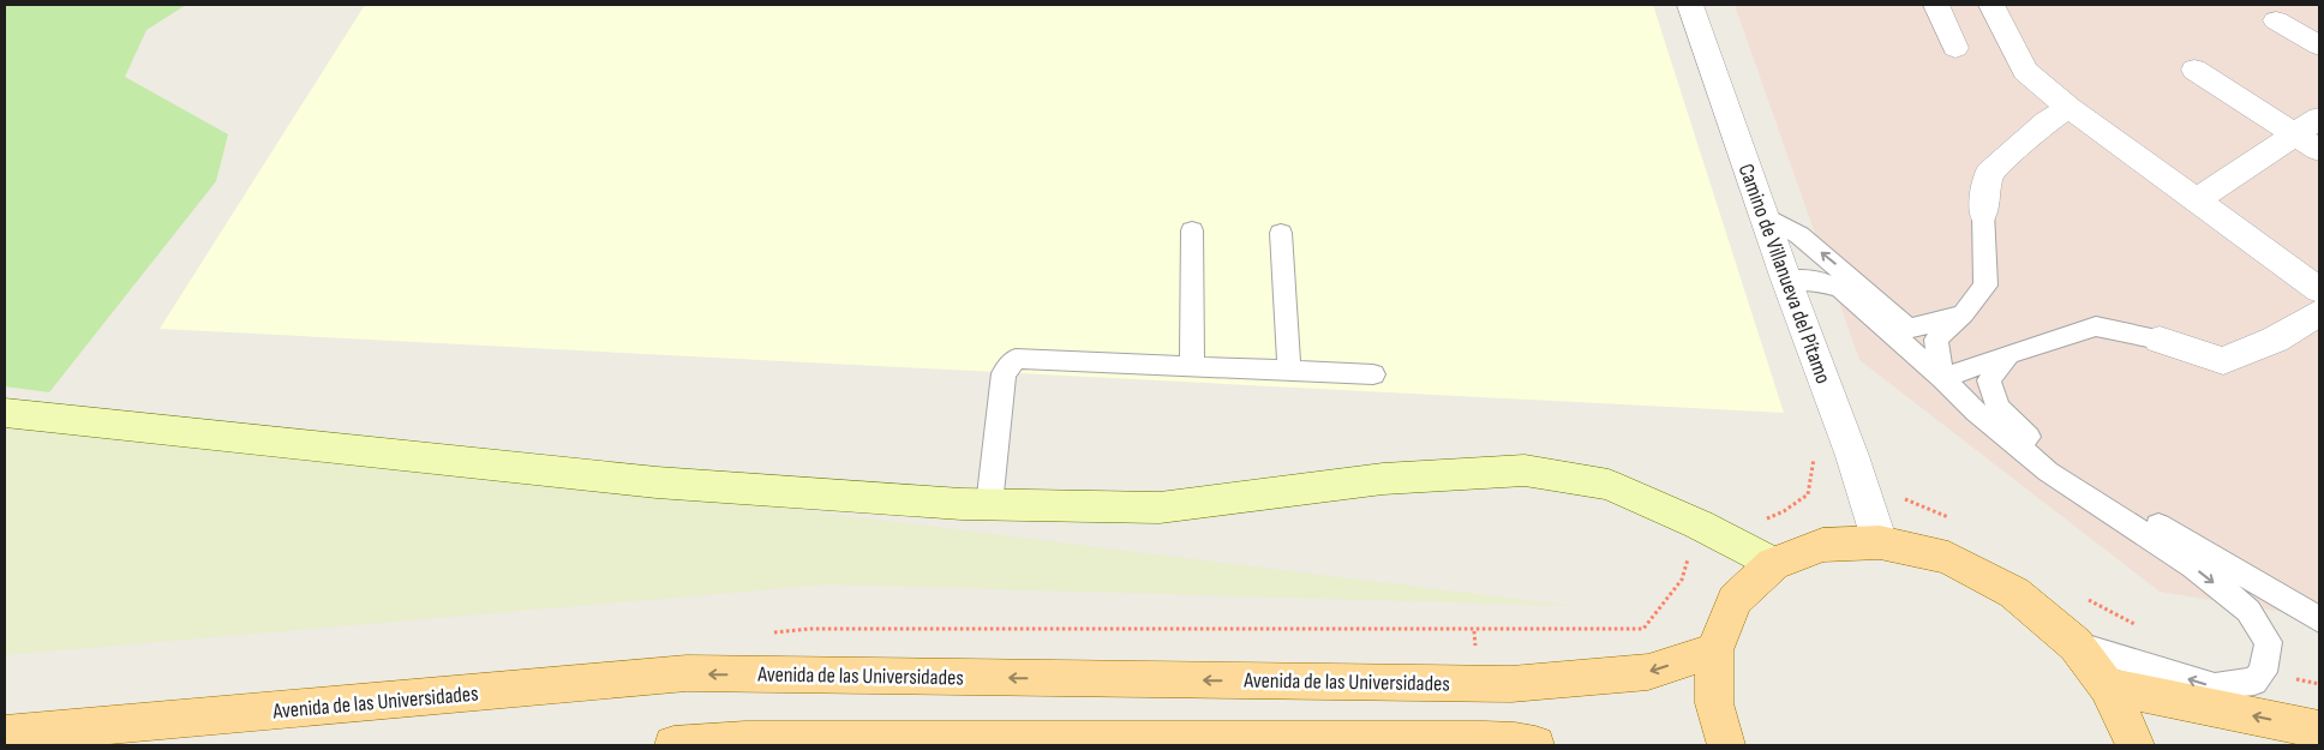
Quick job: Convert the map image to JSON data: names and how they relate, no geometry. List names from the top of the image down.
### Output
{
  "streets": {
    "main road": ["Avenida de las Universidades"],
    "street": ["Camino de Villanueva del Pítamo"]
  }
}
